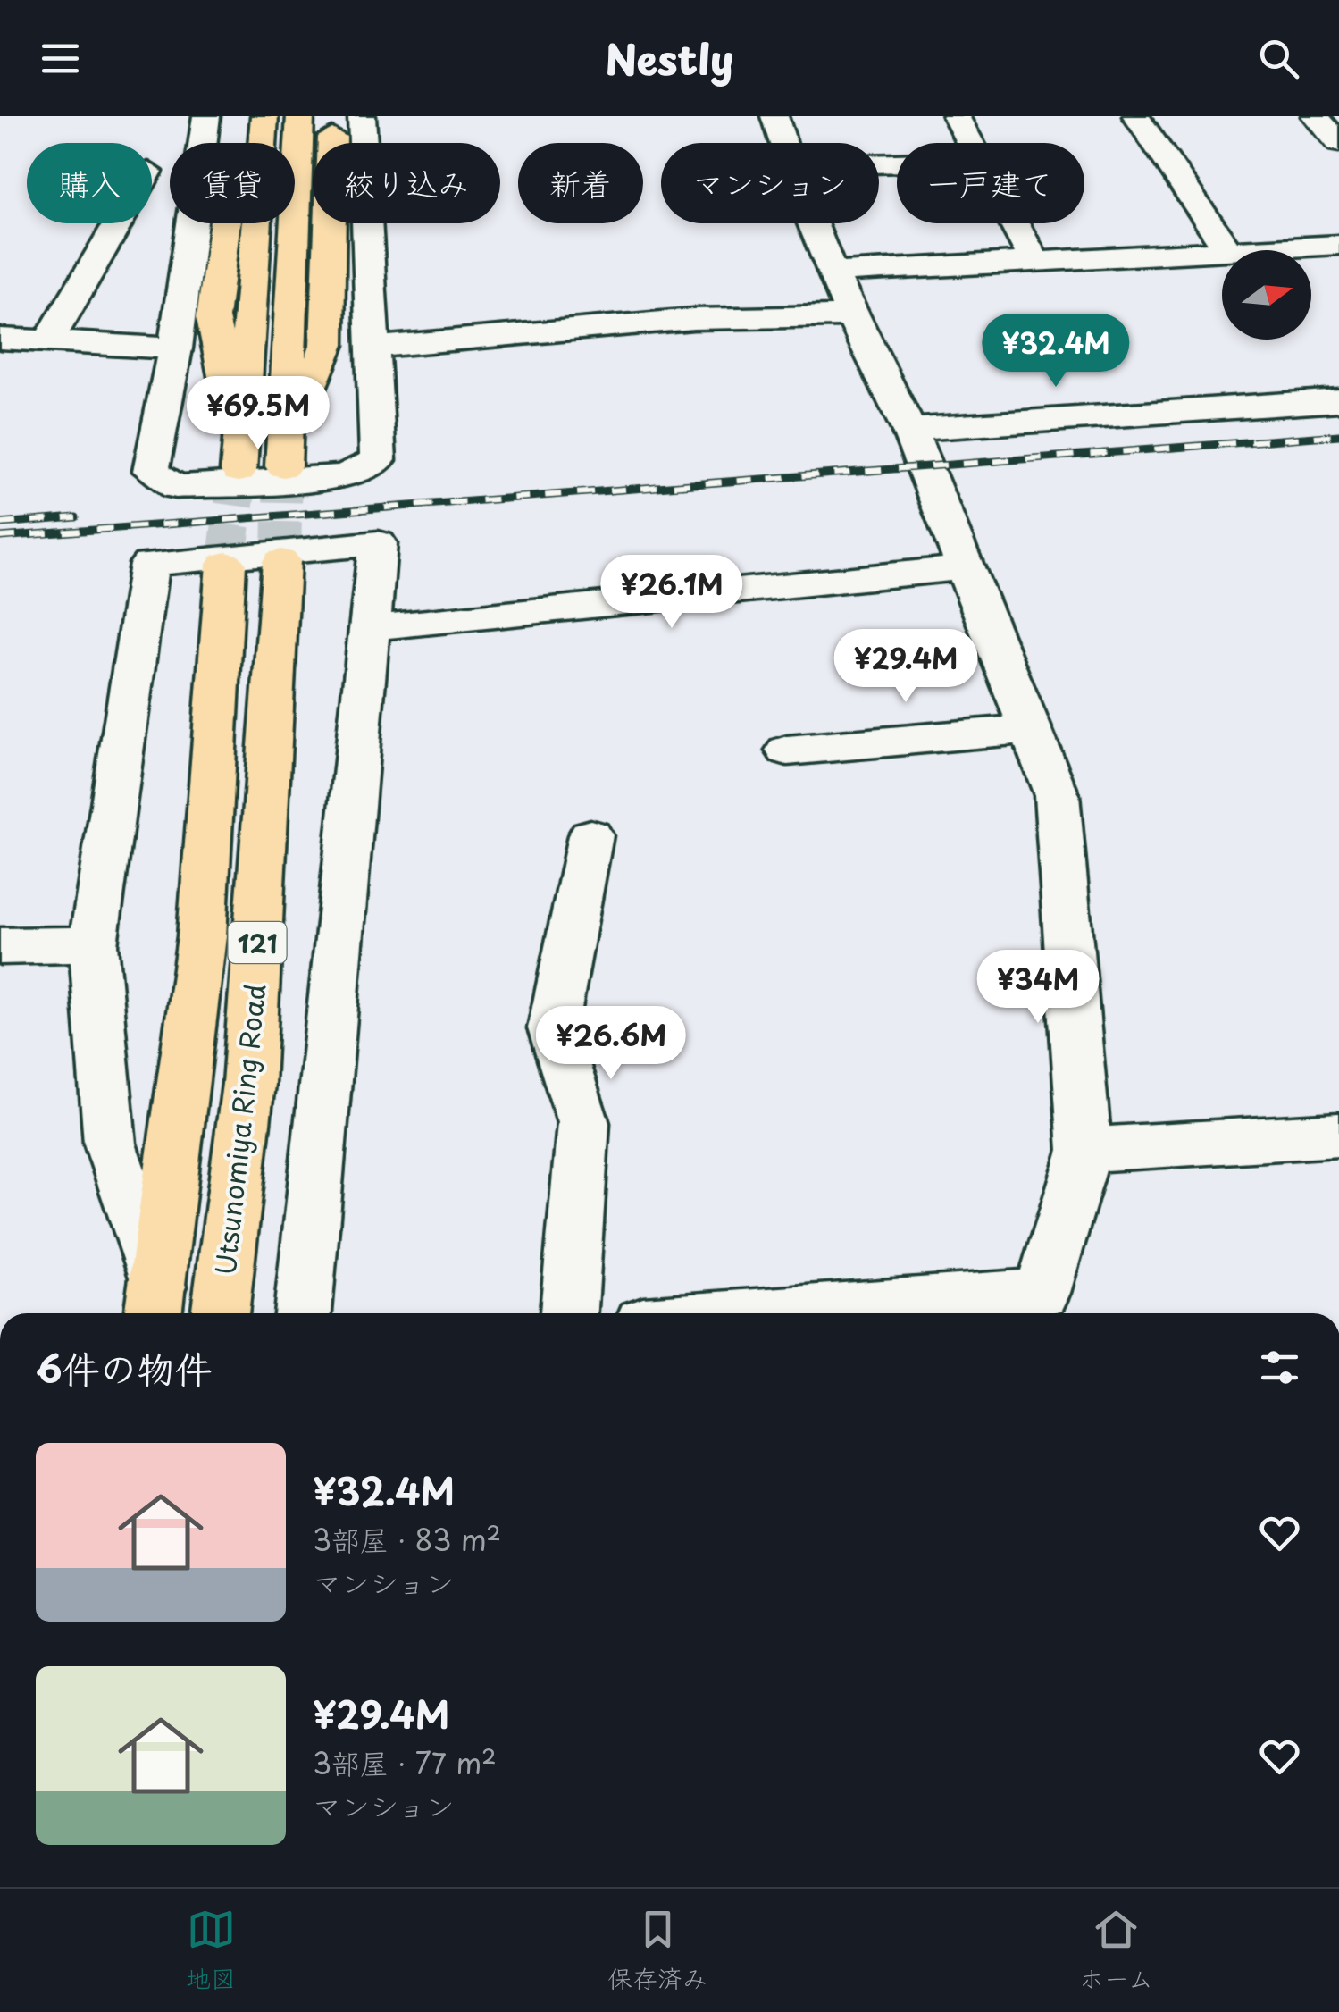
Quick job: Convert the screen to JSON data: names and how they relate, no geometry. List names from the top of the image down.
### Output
{
  "streets": {
    "highway": ["121", "Utsunomiya Ring Road"]
  },
  "north": "right",
  "page": {
    "header": "Nestly",
    "chip": [
      "購入",
      "賃貸",
      "絞り込み",
      "新着",
      "マンション",
      "一戸建て"
    ],
    "price": [
      "¥32.4M",
      "¥69.5M",
      "¥26.1M",
      "¥29.4M",
      "¥34M",
      "¥26.6M"
    ],
    "heading": "6件の物件",
    "list": [
      {
        "name": "¥32.4M",
        "note": "3部屋 · 83 m² · マンション"
      },
      {
        "name": "¥29.4M",
        "note": "3部屋 · 77 m² · マンション"
      }
    ],
    "tabs": ["地図", "保存済み", "ホーム"]
  }
}
